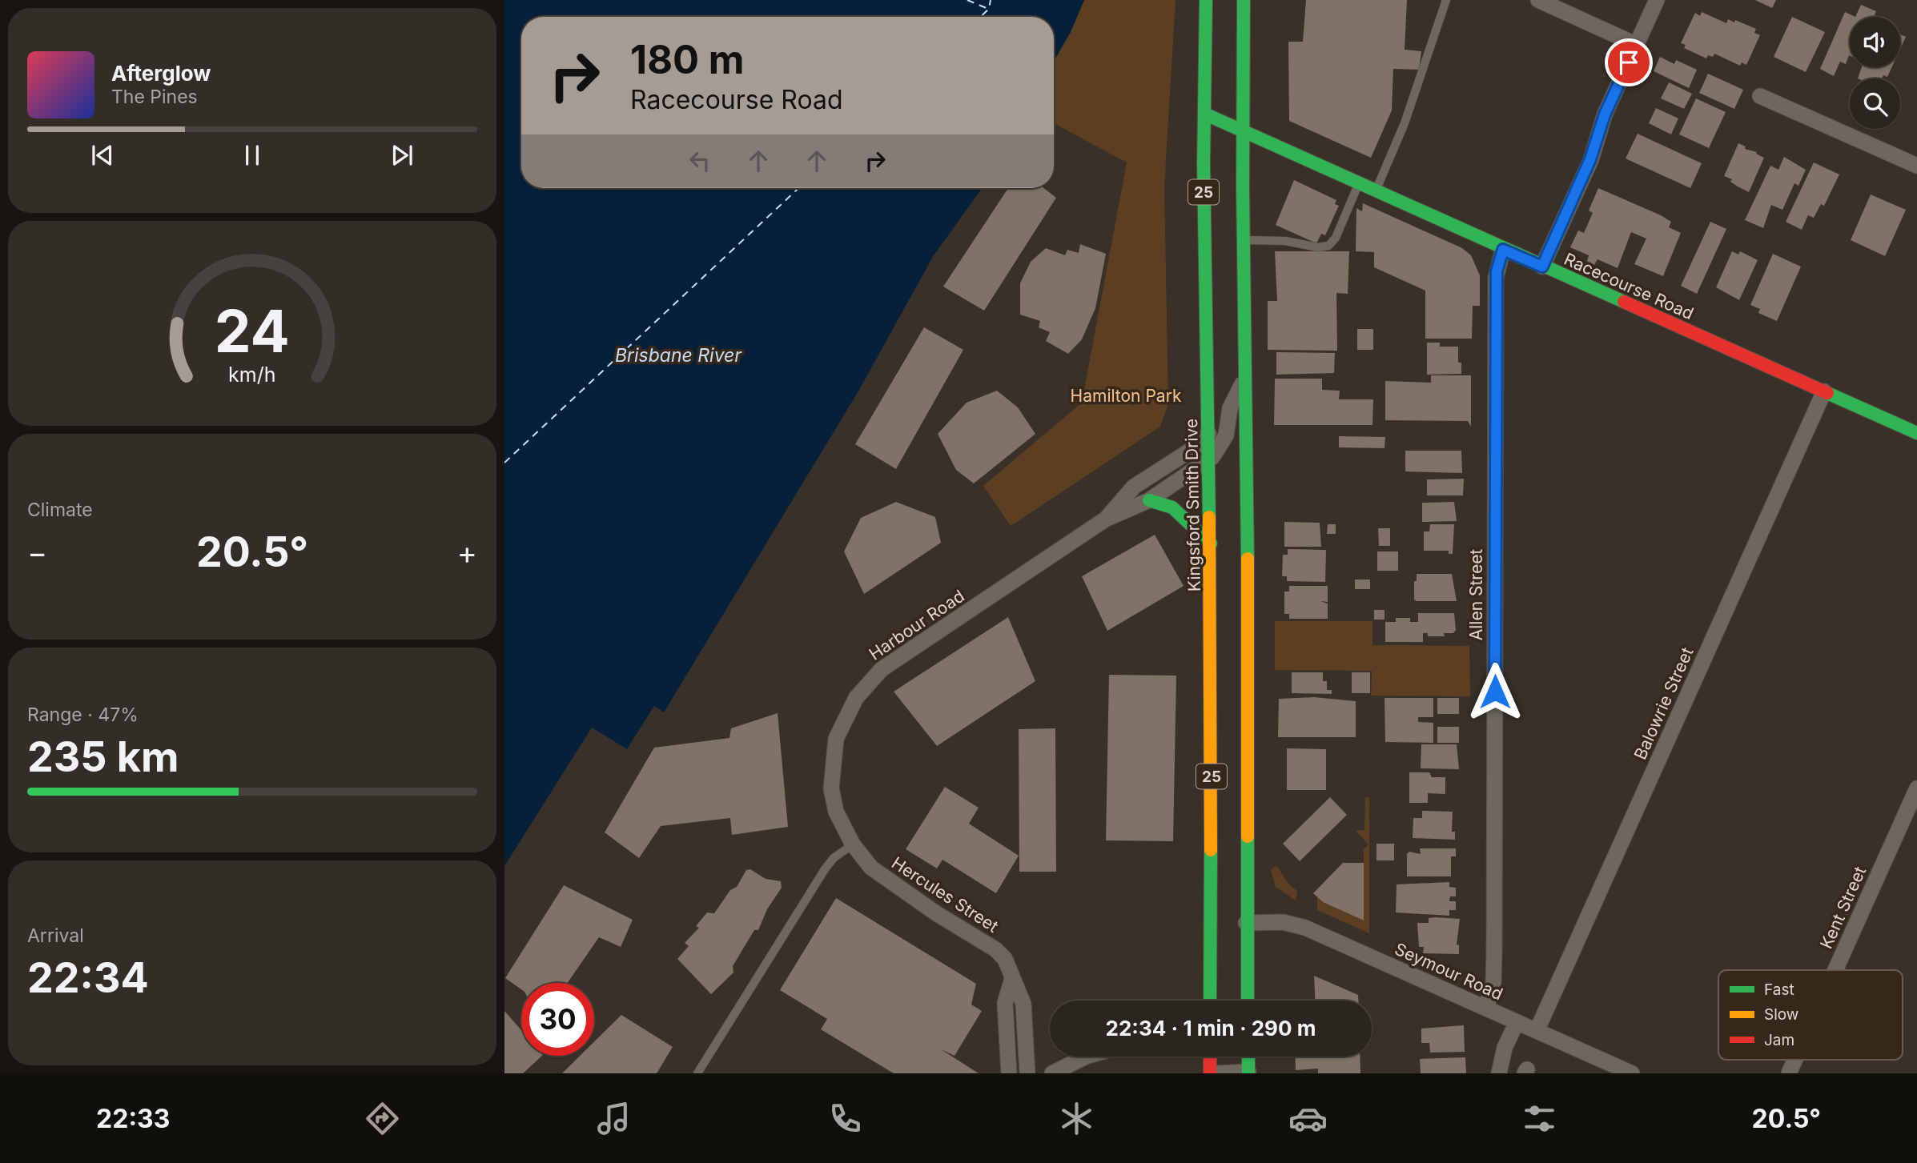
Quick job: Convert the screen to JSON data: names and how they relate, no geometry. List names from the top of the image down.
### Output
{
  "streets": {
    "main road": ["25", "Racecourse Road", "Kingsford Smith Drive"],
    "street": [
      "Allen Street",
      "Harbour Road",
      "Balowrie Street",
      "Hercules Street",
      "Kent Street",
      "Seymour Road"
    ]
  },
  "crossings": [
    ["25", "Racecourse Road"],
    ["25", "Harbour Road"],
    ["25", "Seymour Road"],
    ["Racecourse Road", "Kingsford Smith Drive"],
    ["Racecourse Road", "Allen Street"],
    ["Racecourse Road", "Balowrie Street"],
    ["Kingsford Smith Drive", "Harbour Road"],
    ["Allen Street", "Seymour Road"],
    ["Harbour Road", "Hercules Street"],
    ["Balowrie Street", "Seymour Road"]
  ],
  "water": ["Brisbane River"],
  "parks": ["Hamilton Park"],
  "legend": ["Fast", "Slow", "Jam"],
  "page": {
    "turn": ["180 m", "Racecourse Road"],
    "song": ["Afterglow", "The Pines"],
    "tile": [
      "Climate",
      ["Range · 47%", "235 km"],
      ["Arrival", "22:34"]
    ],
    "heat": ["−", "20.5°", "+"],
    "limit": "30",
    "trip": "22:34 · 1 min · 290 m",
    "tabs": ["22:33", "20.5°"],
    "gauge": ["24", "km/h"]
  }
}
